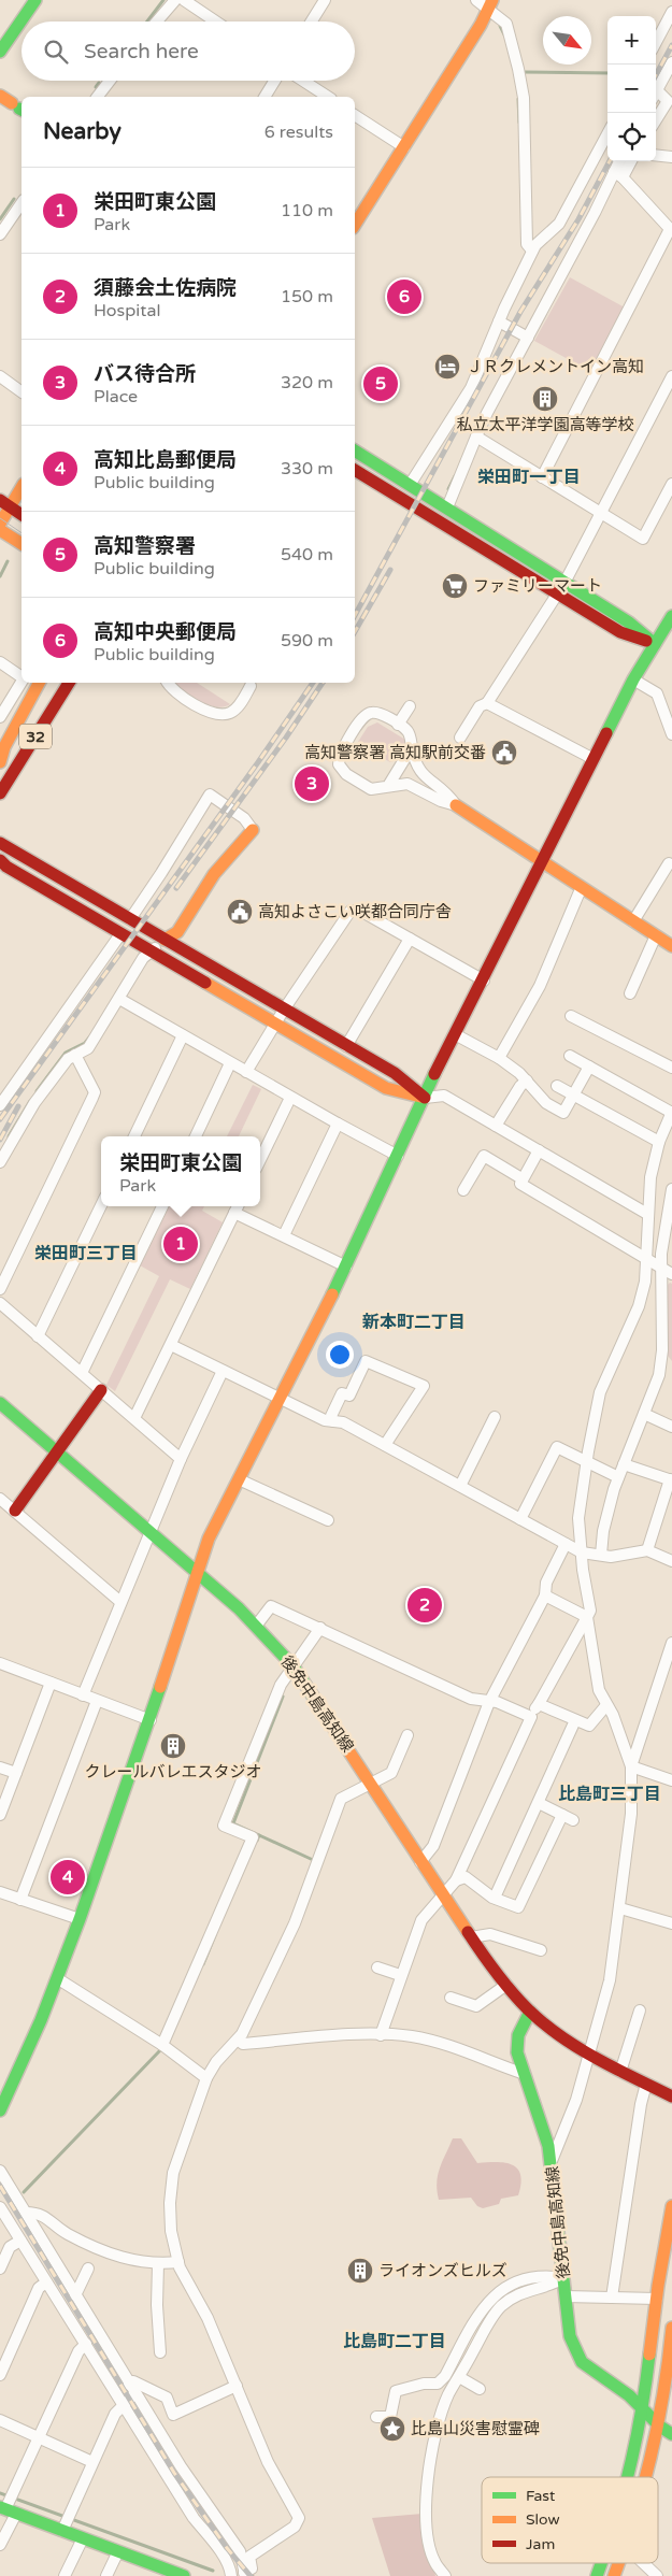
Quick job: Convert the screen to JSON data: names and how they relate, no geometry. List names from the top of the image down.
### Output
{
  "streets": {
    "main road": ["32", "後免中島高知線"]
  },
  "districts": [
    "栄田町一丁目",
    "栄田町三丁目",
    "新本町二丁目",
    "比島町三丁目",
    "比島町二丁目"
  ],
  "places": {
    "hotel": ["ＪＲクレメントイン高知"],
    "building": ["私立太平洋学園高等学校", "クレールバレエスタジオ", "ライオンズヒルズ"],
    "supermarket": ["ファミリーマート"],
    "public building": ["高知警察署 高知駅前交番", "高知よさこい咲都合同庁舎"],
    "place": ["比島山災害慰霊碑"]
  },
  "legend": ["Fast", "Slow", "Jam"],
  "north": "bottom right",
  "page": {
    "map_buttons": ["+", "−"],
    "search": "Search here",
    "heading": ["Nearby", "6 results"],
    "list": [
      {
        "mark": "1",
        "name": "栄田町東公園",
        "note": "Park",
        "value": "110 m"
      },
      {
        "mark": "2",
        "name": "須藤会土佐病院",
        "note": "Hospital",
        "value": "150 m"
      },
      {
        "mark": "3",
        "name": "バス待合所",
        "note": "Place",
        "value": "320 m"
      },
      {
        "mark": "4",
        "name": "高知比島郵便局",
        "note": "Public building",
        "value": "330 m"
      },
      {
        "mark": "5",
        "name": "高知警察署",
        "note": "Public building",
        "value": "540 m"
      },
      {
        "mark": "6",
        "name": "高知中央郵便局",
        "note": "Public building",
        "value": "590 m"
      }
    ],
    "pins": [
      "6",
      "5",
      "3",
      "1",
      "2",
      "4"
    ],
    "popup": ["栄田町東公園", "Park"]
  }
}
